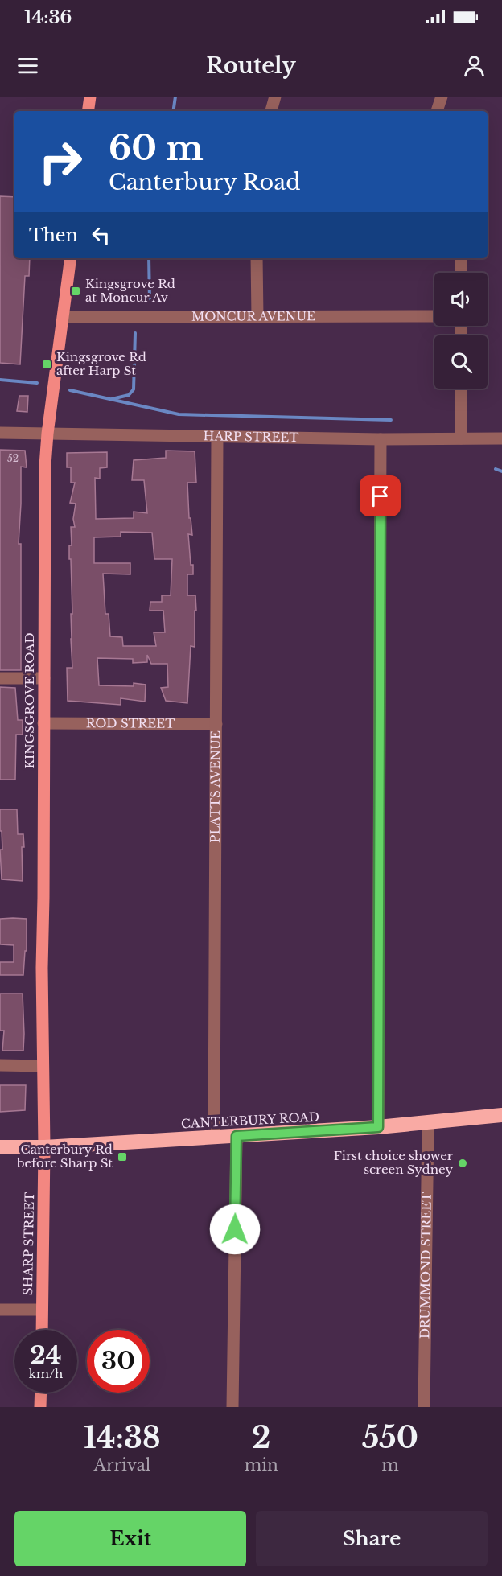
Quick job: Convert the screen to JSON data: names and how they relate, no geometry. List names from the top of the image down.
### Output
{
  "streets": {
    "highway": ["CANTERBURY ROAD"],
    "main road": ["KINGSGROVE ROAD", "SHARP STREET"],
    "street": [
      "MONCUR AVENUE",
      "HARP STREET",
      "ROD STREET",
      "PLATTS AVENUE",
      "DRUMMOND STREET"
    ]
  },
  "crossings": [
    ["MONCUR AVENUE", "KINGSGROVE ROAD"],
    ["HARP STREET", "KINGSGROVE ROAD"],
    ["HARP STREET", "PLATTS AVENUE"],
    ["KINGSGROVE ROAD", "ROD STREET"],
    ["KINGSGROVE ROAD", "CANTERBURY ROAD"],
    ["KINGSGROVE ROAD", "SHARP STREET"],
    ["ROD STREET", "PLATTS AVENUE"],
    ["PLATTS AVENUE", "CANTERBURY ROAD"],
    ["CANTERBURY ROAD", "SHARP STREET"],
    ["CANTERBURY ROAD", "DRUMMOND STREET"]
  ],
  "places": {
    "transit": ["Kingsgrove Rd at Moncur Av", "Kingsgrove Rd after Harp St", "Canterbury Rd before Sharp St"],
    "other": ["First choice shower screen Sydney"]
  },
  "house_numbers": ["52"],
  "page": {
    "status": "14:36",
    "header": "Routely",
    "turn": ["60 m", "Canterbury Road"],
    "then": "Then",
    "speed": "24 km/h",
    "limit": "30",
    "eta": [
      "14:38",
      "Arrival",
      "2",
      "min",
      "550",
      "m"
    ],
    "buttons": ["Exit", "Share"]
  }
}
